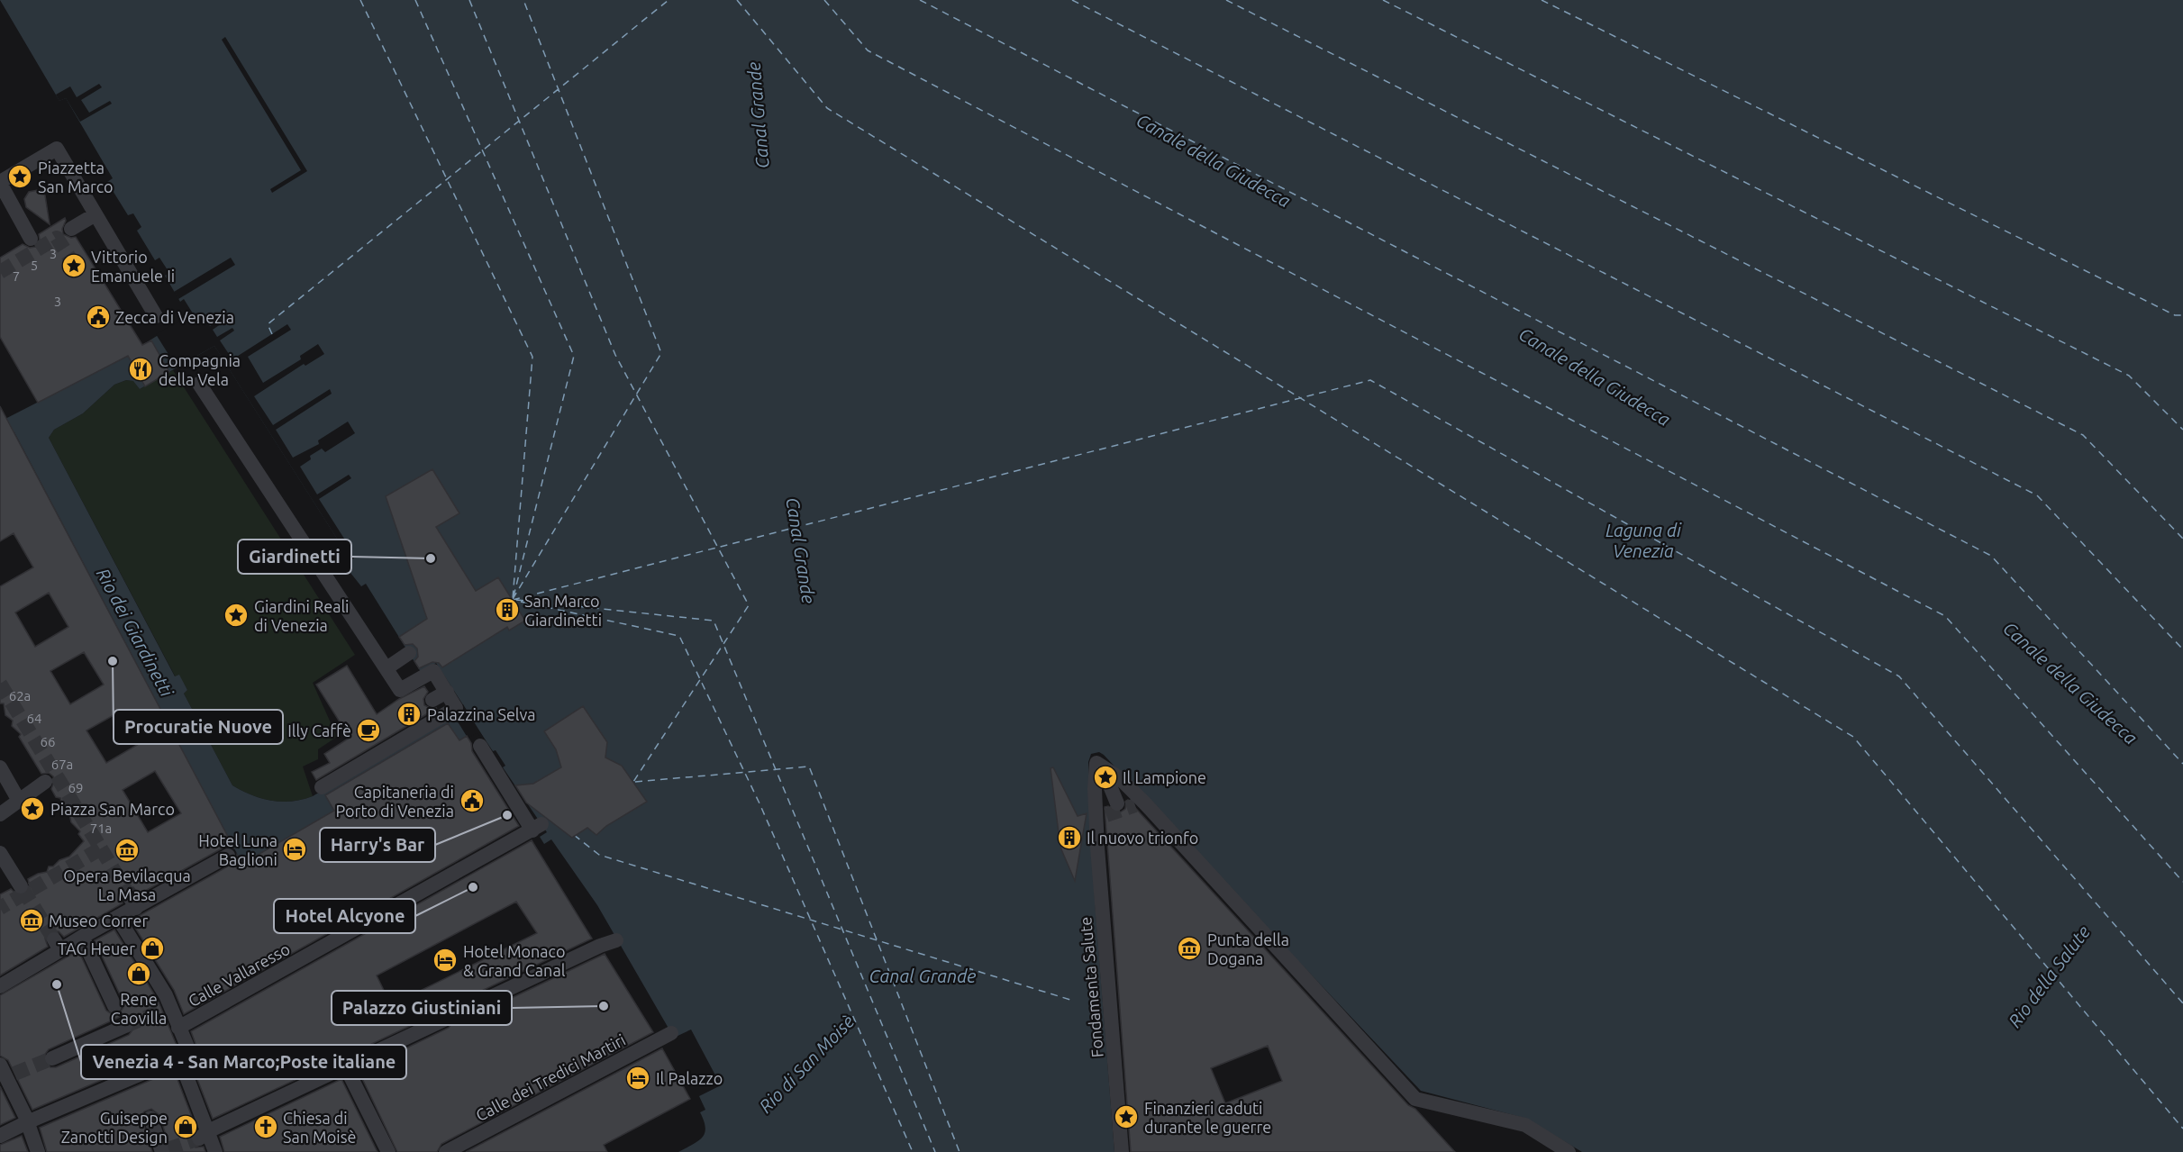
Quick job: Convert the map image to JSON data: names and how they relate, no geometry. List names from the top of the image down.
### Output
{
  "streets": {
    "street": ["Calle Vallaresso", "Fondamenta Salute", "Calle dei Tredici Martiri"]
  },
  "water": [
    "Canal Grande",
    "Canale della Giudecca",
    "Laguna di Venezia",
    "Rio dei Giardinetti",
    "Rio della Salute",
    "Rio di San Moisè"
  ],
  "places": {
    "place": [
      "Piazzetta San Marco",
      "Vittorio Emanuele Ii",
      "Giardini Reali di Venezia",
      "Il Lampione",
      "Piazza San Marco",
      "Finanzieri caduti durante le guerre"
    ],
    "public building": ["Zecca di Venezia", "Capitaneria di Porto di Venezia"],
    "restaurant": ["Compagnia della Vela"],
    "other": [
      "Giardinetti",
      "Procuratie Nuove",
      "Harry's Bar",
      "Hotel Alcyone",
      "Venezia 4 - San Marco;Poste italiane",
      "Palazzo Giustiniani"
    ],
    "building": ["San Marco Giardinetti", "Palazzina Selva", "Il nuovo trionfo"],
    "cafe": ["Illy Caffè"],
    "hotel": ["Hotel Luna Baglioni", "Hotel Monaco & Grand Canal", "Il Palazzo"],
    "museum": ["Opera Bevilacqua La Masa", "Museo Correr", "Punta della Dogana"],
    "shop": ["TAG Heuer", "Rene Caovilla", "Guiseppe Zanotti Design"],
    "church": ["Chiesa di San Moisè"]
  },
  "house_numbers": [
    "3",
    "5",
    "7",
    "3",
    "62a",
    "64",
    "66",
    "67a",
    "69",
    "71a"
  ]
}
